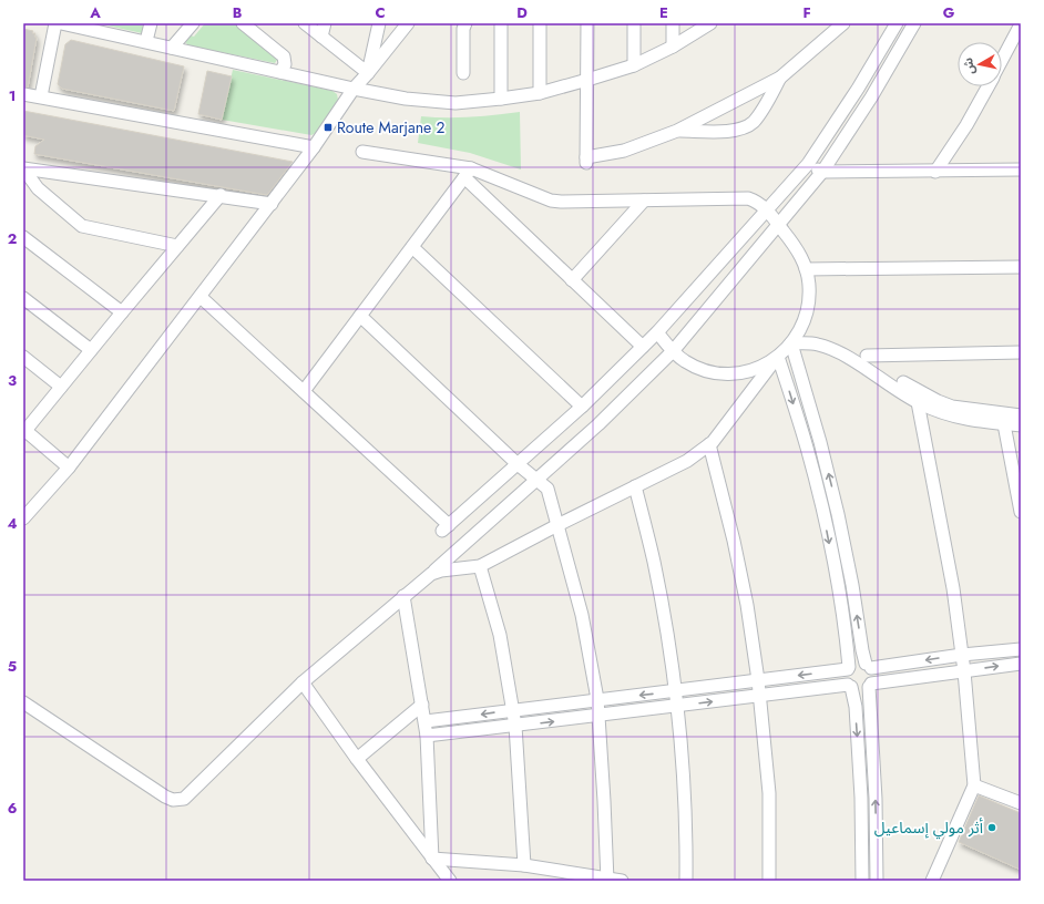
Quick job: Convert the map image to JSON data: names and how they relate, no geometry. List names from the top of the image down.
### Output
{
  "places": {
    "transit": ["Route Marjane 2"],
    "other": ["أثر مولي إسماعيل"]
  },
  "north": "left",
  "grid": {
    "columns": [
      "A",
      "B",
      "C",
      "D",
      "E",
      "F",
      "G"
    ],
    "rows": [
      "1",
      "2",
      "3",
      "4",
      "5",
      "6"
    ]
  }
}
